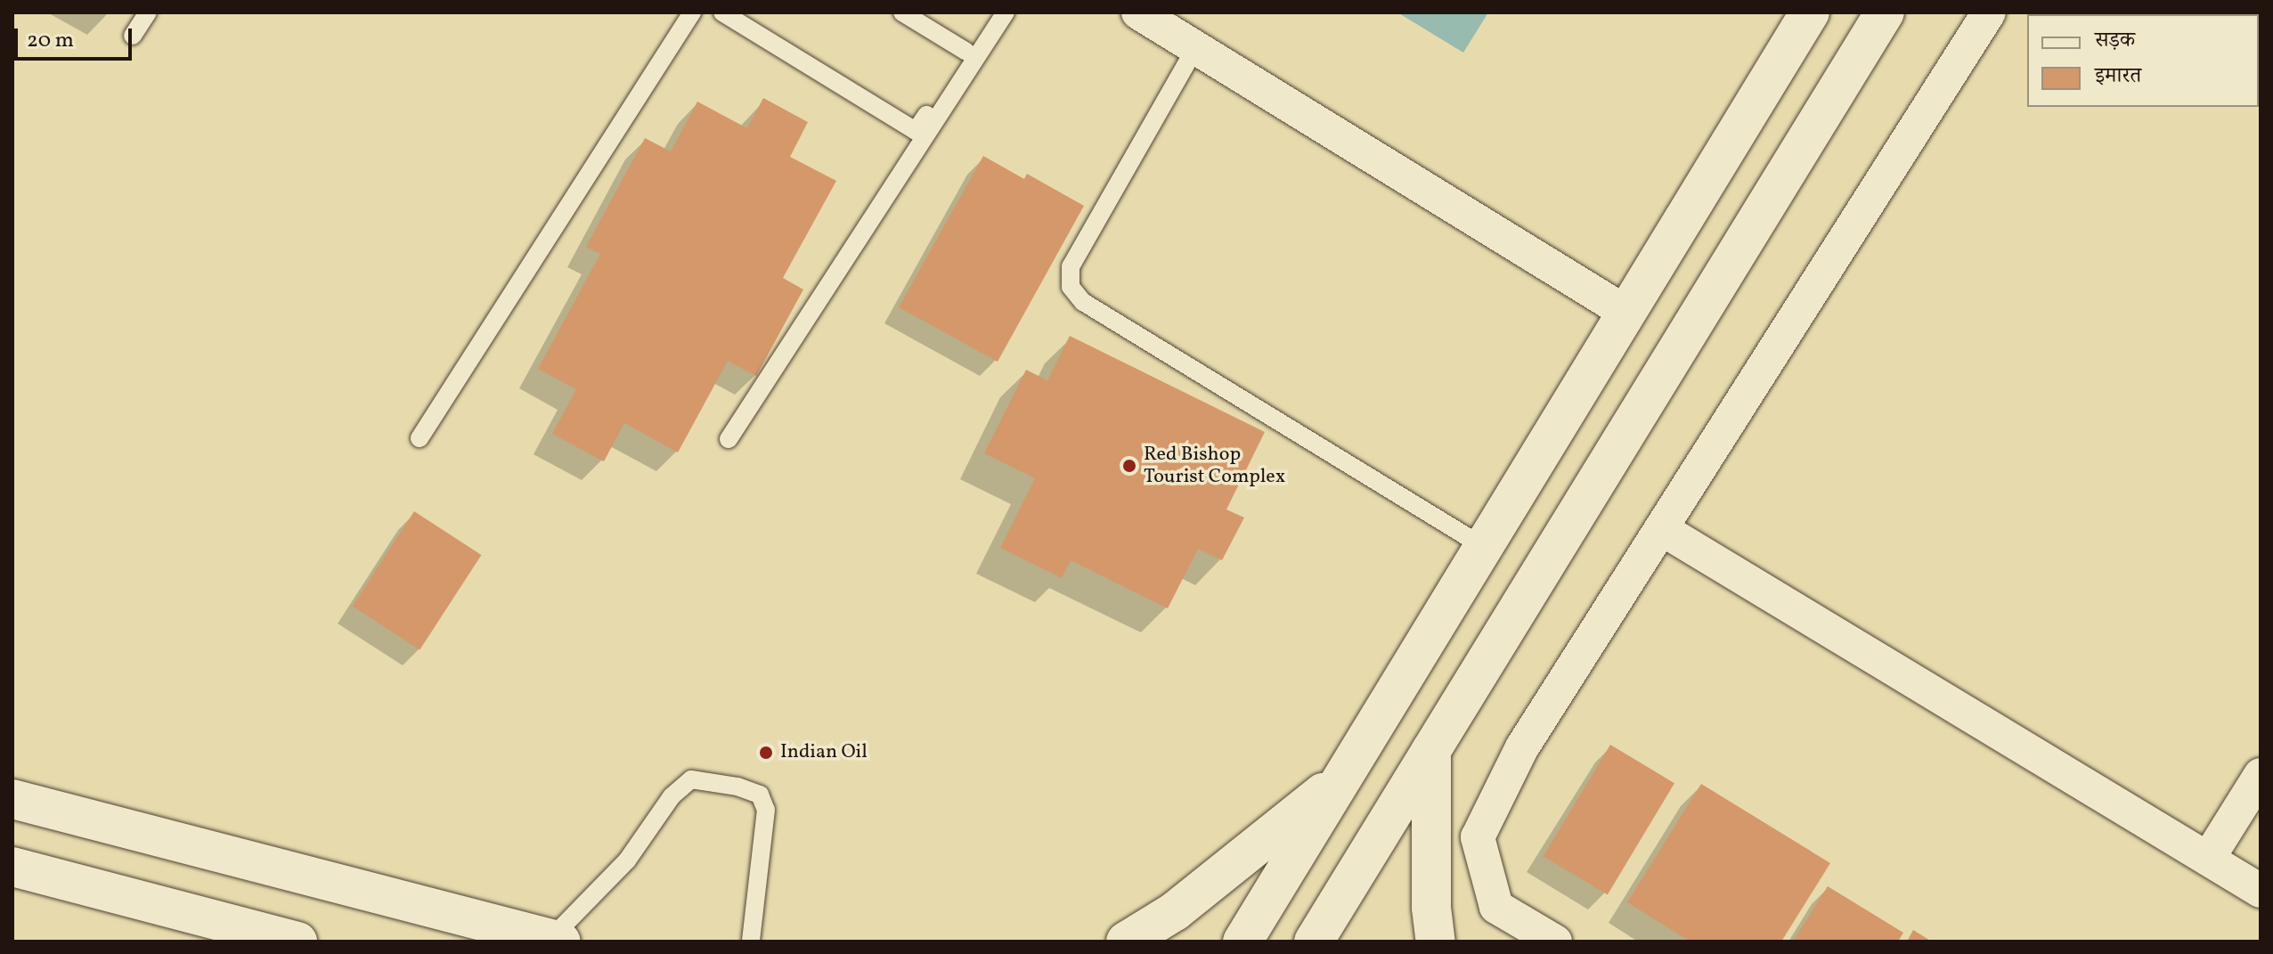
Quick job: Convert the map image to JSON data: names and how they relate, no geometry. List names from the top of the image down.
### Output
{
  "places": ["Red Bishop Tourist Complex", "Indian Oil"],
  "legend": ["सड़क", "इमारत"],
  "scale_bar": "20 m"
}
